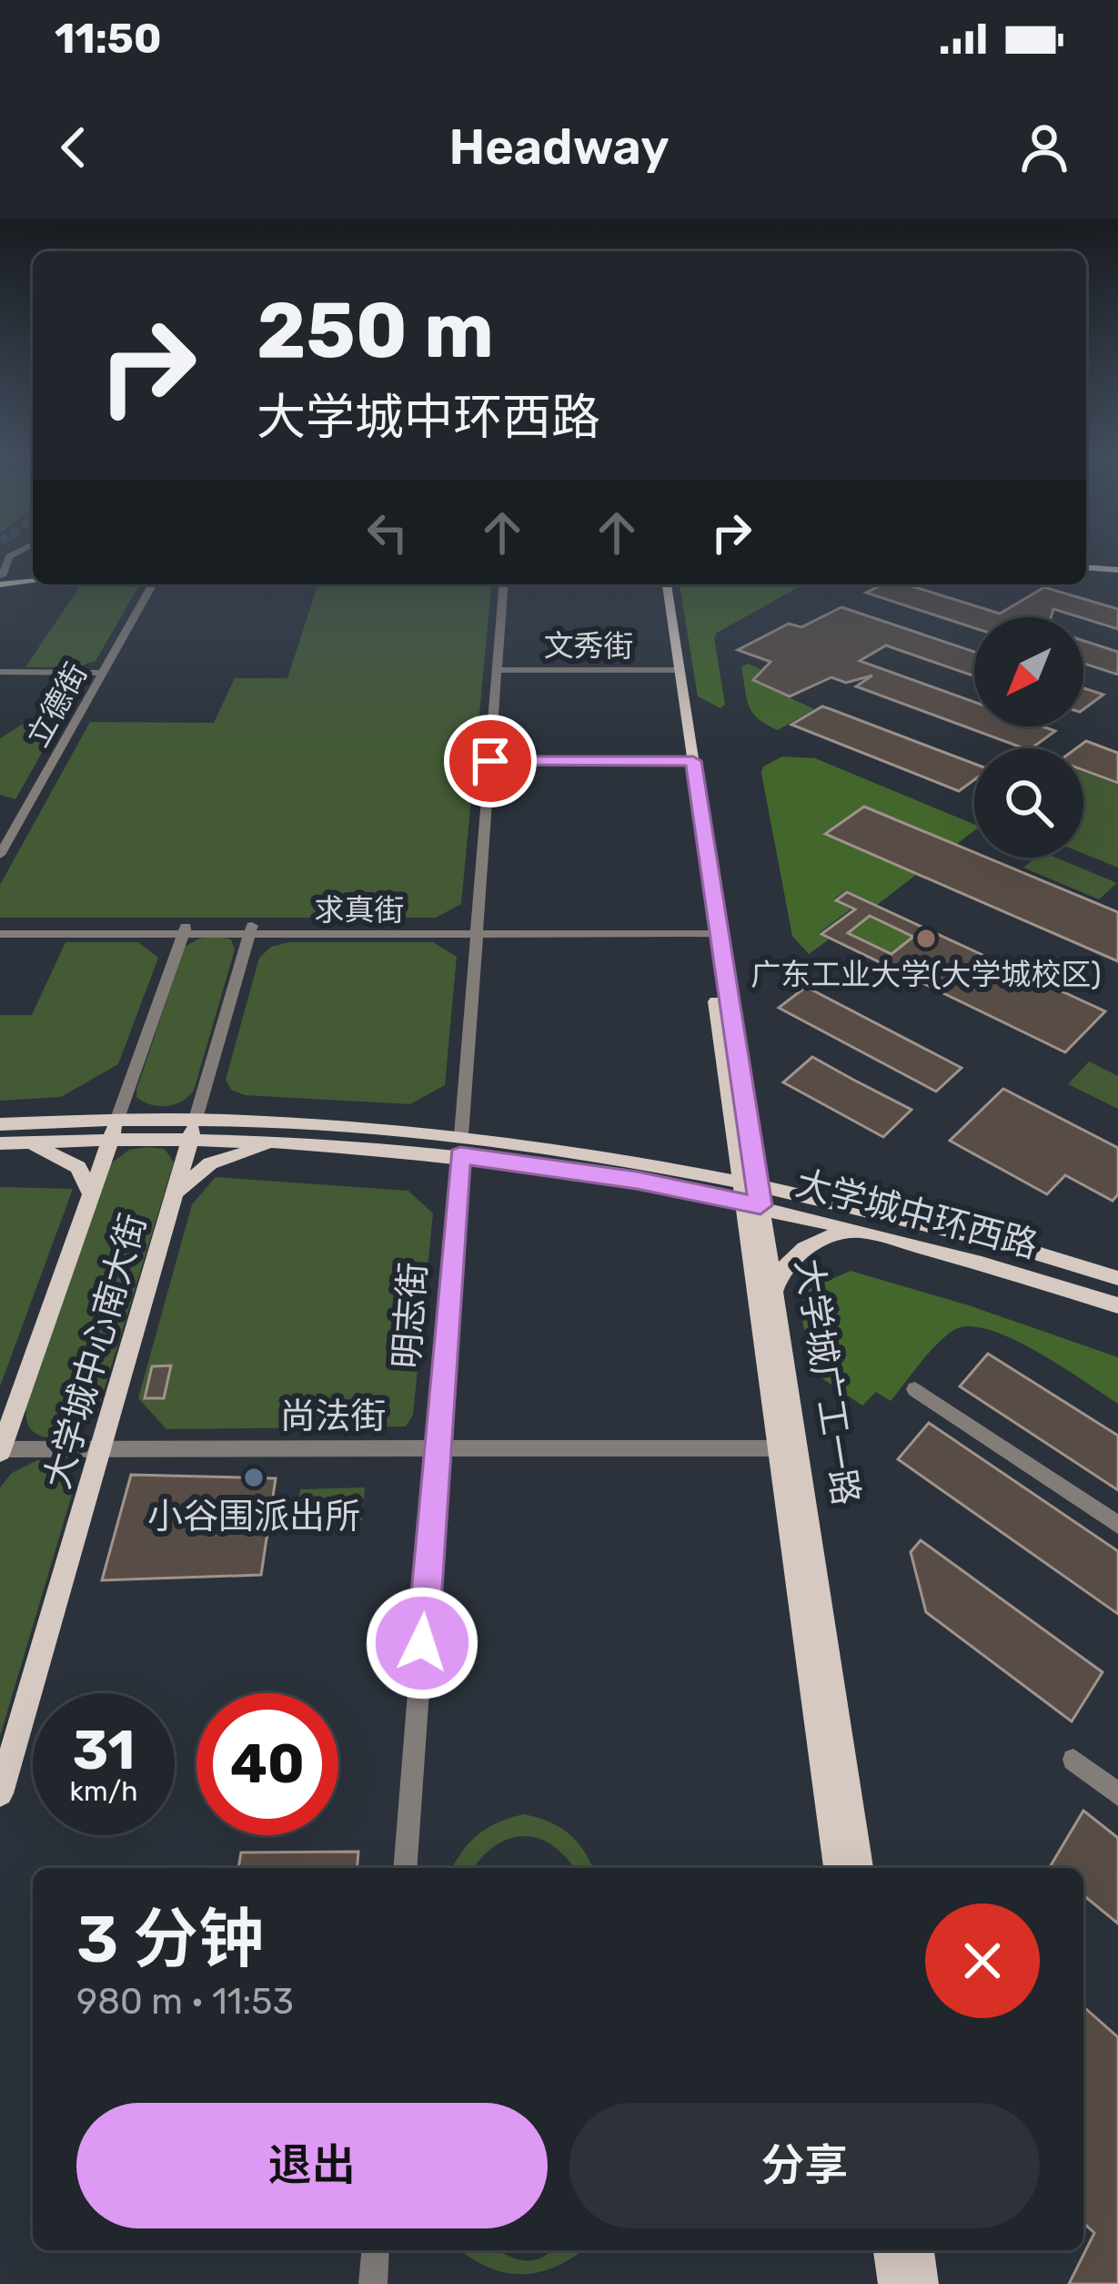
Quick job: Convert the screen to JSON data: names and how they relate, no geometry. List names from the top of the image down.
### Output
{
  "streets": {
    "main road": ["大学城中环西路", "大学城中心南大街", "大学城广工一路"],
    "street": [
      "文秀街",
      "立德街",
      "求真街",
      "明志街",
      "尚法街"
    ]
  },
  "crossings": [
    ["文秀街", "明志街"],
    ["文秀街", "大学城广工一路"],
    ["求真街", "明志街"],
    ["求真街", "大学城中心南大街"],
    ["求真街", "大学城广工一路"],
    ["大学城中环西路", "明志街"],
    ["大学城中环西路", "大学城中心南大街"],
    ["大学城中环西路", "大学城广工一路"],
    ["明志街", "尚法街"],
    ["大学城中心南大街", "尚法街"],
    ["大学城广工一路", "尚法街"]
  ],
  "places": ["广东工业大学(大学城校区)", "小谷围派出所"],
  "north": "bottom left",
  "page": {
    "status": "11:50",
    "header": "Headway",
    "turn": ["250 m", "大学城中环西路"],
    "speed": "31 km/h",
    "limit": "40",
    "heading": ["3 分钟", "980 m · 11:53"],
    "buttons": ["退出", "分享"]
  }
}
